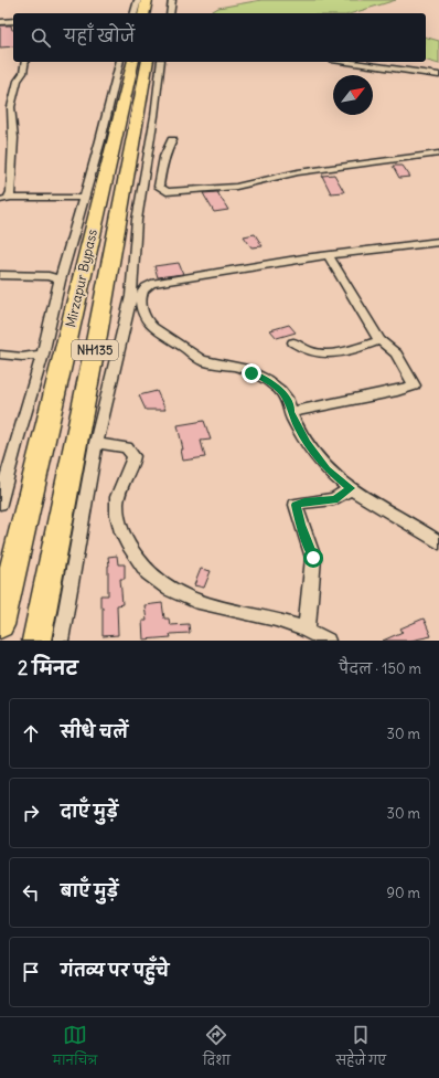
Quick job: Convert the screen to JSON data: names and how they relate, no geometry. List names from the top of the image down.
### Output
{
  "streets": {
    "highway": ["Mirzapur Bypass", "NH135"]
  },
  "north": "top right",
  "page": {
    "search": "यहाँ खोजें",
    "heading": ["2 मिनट", "पैदल · 150 m"],
    "list": [
      ["सीधे चलें", "30 m"],
      ["दाएँ मुड़ें", "30 m"],
      ["बाएँ मुड़ें", "90 m"],
      "गंतव्य पर पहुँचे"
    ],
    "nav": ["मानचित्र", "दिशा", "सहेजे गए"]
  }
}
